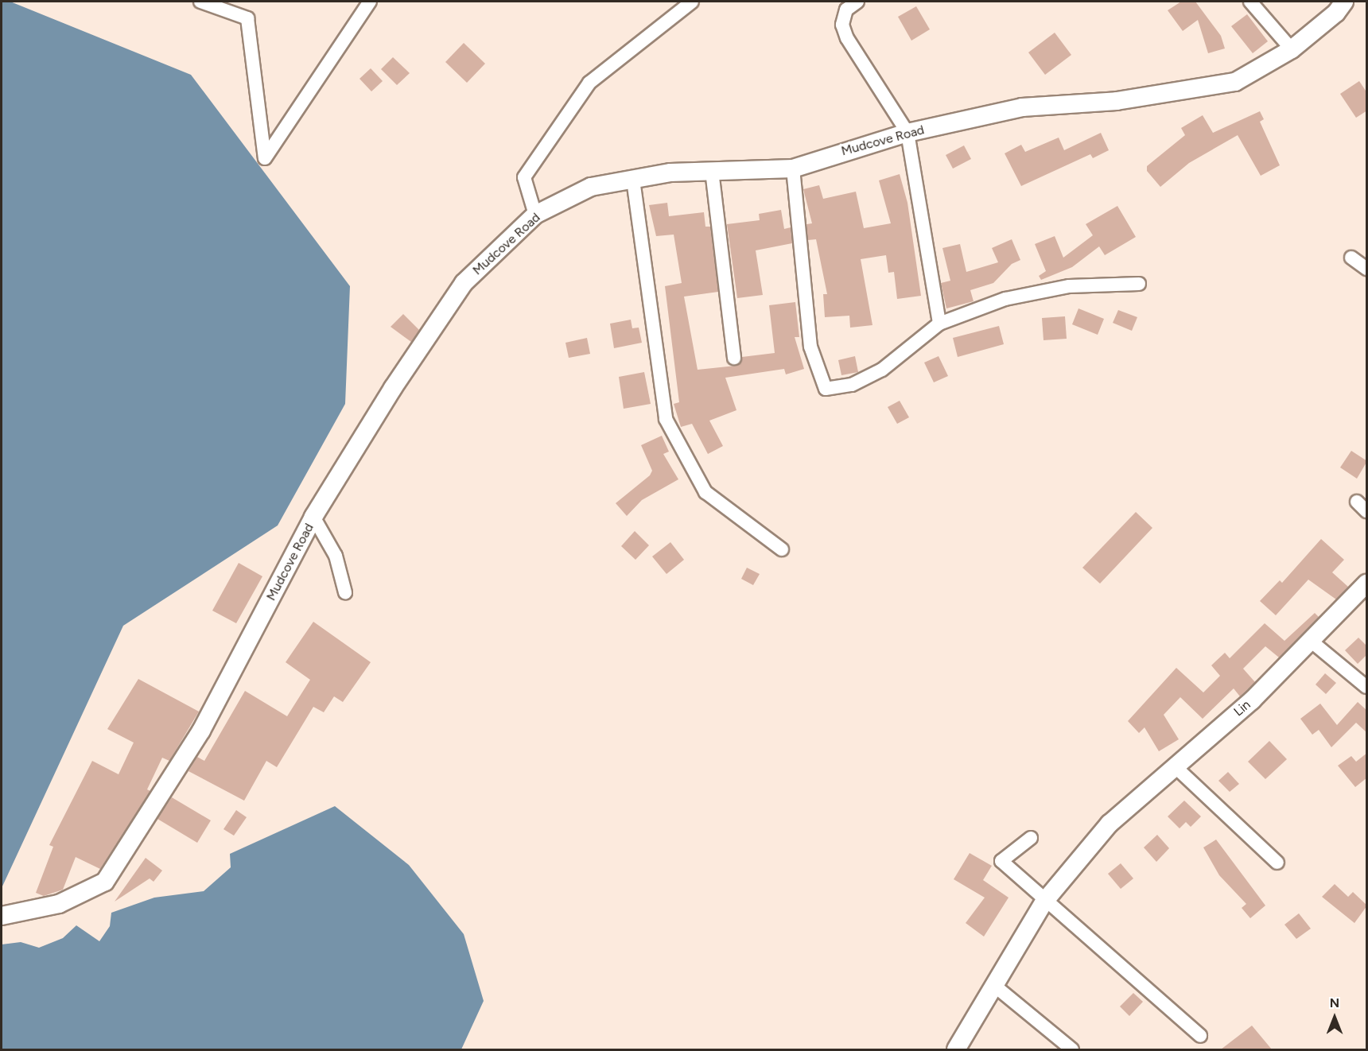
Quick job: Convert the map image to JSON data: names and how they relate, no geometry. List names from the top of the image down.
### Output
{
  "streets": {
    "street": ["Mudcove Road", "Lin"]
  },
  "north": "top"
}
